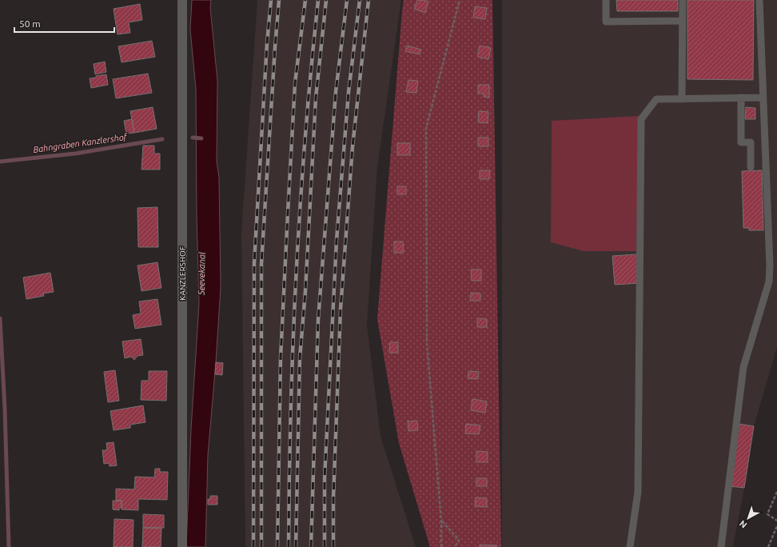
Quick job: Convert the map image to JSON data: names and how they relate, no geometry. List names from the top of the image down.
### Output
{
  "streets": {
    "street": ["KANZLERSHOF"]
  },
  "water": ["Bahngraben Kanzlershof", "Seevekanal"],
  "scale_bar": "50 m",
  "north": "bottom left"
}
